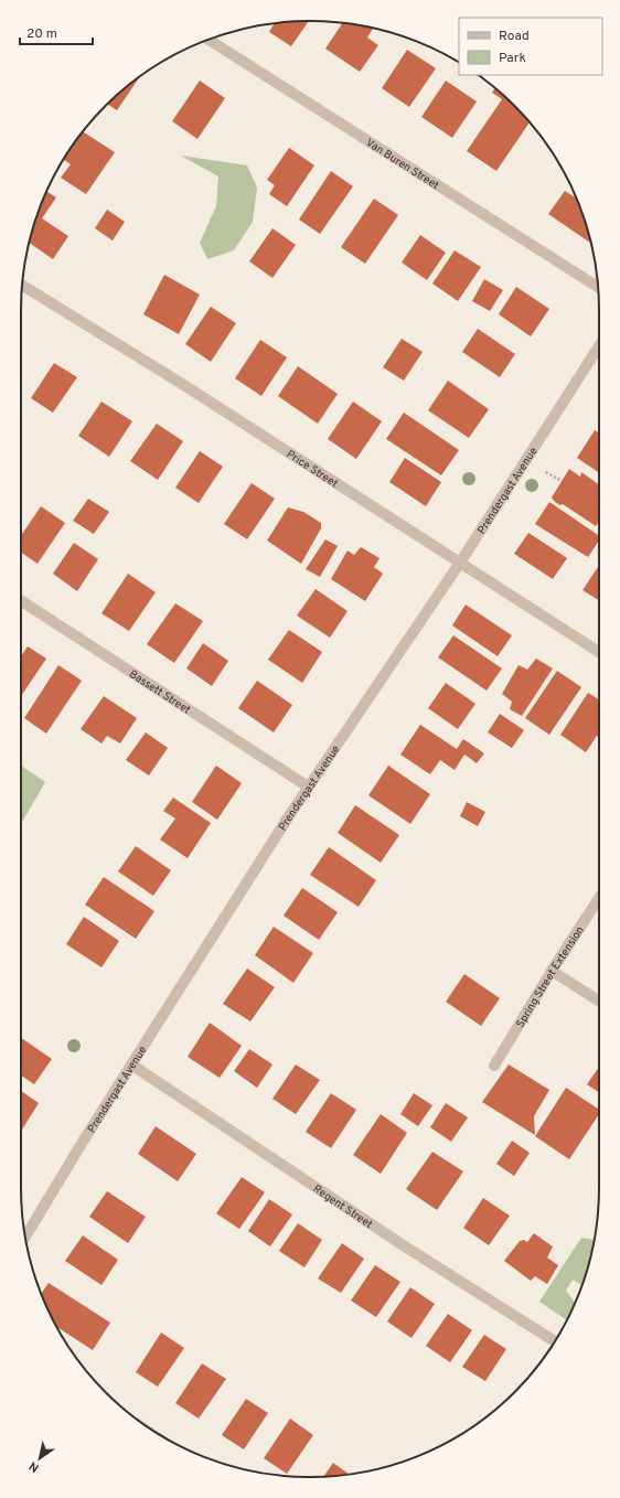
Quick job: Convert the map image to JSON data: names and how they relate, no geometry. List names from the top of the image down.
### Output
{
  "streets": {
    "street": [
      "Van Buren Street",
      "Price Street",
      "Prendergast Avenue",
      "Bassett Street",
      "Spring Street Extension",
      "Regent Street"
    ]
  },
  "crossings": [
    ["Price Street", "Prendergast Avenue"],
    ["Prendergast Avenue", "Bassett Street"],
    ["Prendergast Avenue", "Regent Street"]
  ],
  "legend": ["Road", "Park"],
  "scale_bar": "20 m",
  "north": "bottom left"
}
